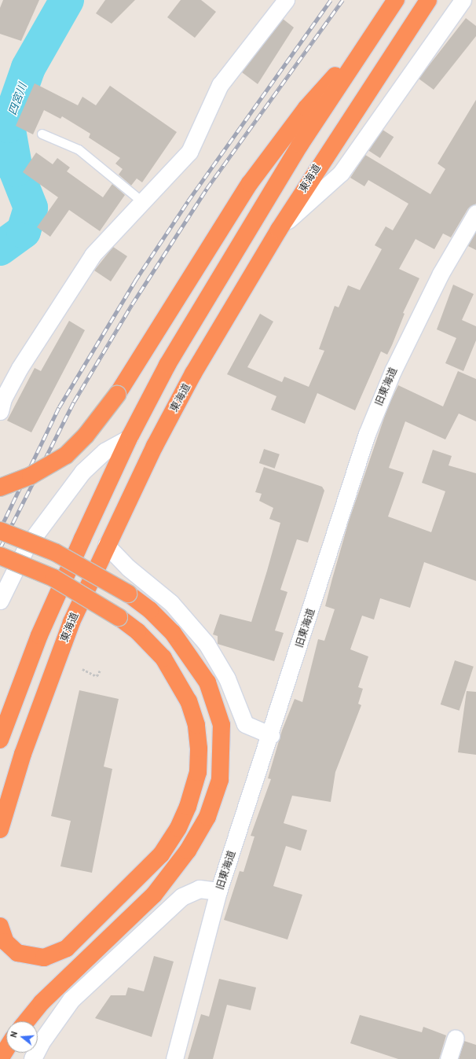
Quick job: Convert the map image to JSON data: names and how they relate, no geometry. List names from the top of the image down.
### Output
{
  "streets": {
    "highway": ["東海道"],
    "street": ["旧東海道"]
  },
  "water": ["四宮川"],
  "north": "left"
}
